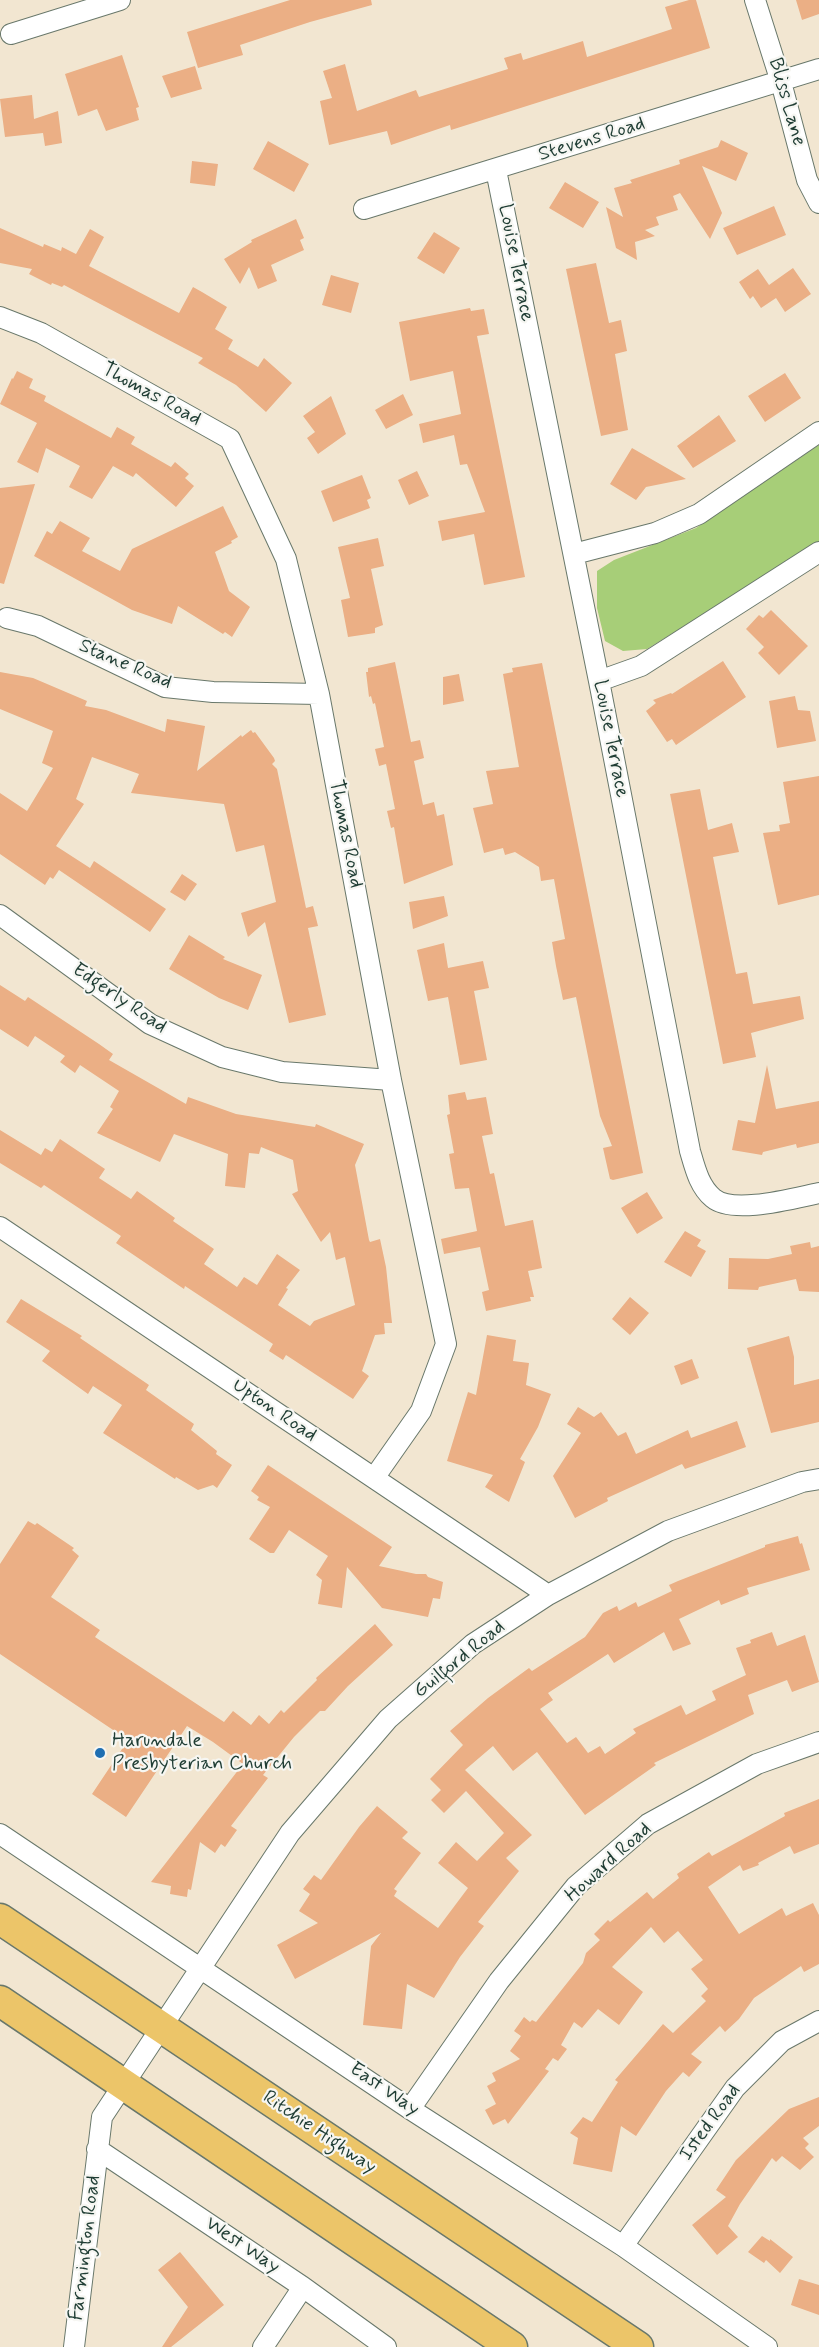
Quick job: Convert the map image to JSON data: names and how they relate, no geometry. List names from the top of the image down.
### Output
{
  "streets": {
    "main road": ["Ritchie Highway"],
    "street": [
      "Bliss Lane",
      "Stevens Road",
      "Louise Terrace",
      "Thomas Road",
      "Stane Road",
      "Edgerly Road",
      "Upton Road",
      "Guilford Road",
      "Howard Road",
      "East Way",
      "Isted Road",
      "West Way",
      "Farmington Road"
    ]
  },
  "crossings": [
    ["Bliss Lane", "Stevens Road"],
    ["Stevens Road", "Louise Terrace"],
    ["Thomas Road", "Stane Road"],
    ["Thomas Road", "Edgerly Road"],
    ["Thomas Road", "Upton Road"],
    ["Upton Road", "Guilford Road"],
    ["Guilford Road", "East Way"],
    ["Guilford Road", "Ritchie Highway"],
    ["Guilford Road", "Farmington Road"],
    ["Howard Road", "East Way"],
    ["East Way", "Isted Road"],
    ["West Way", "Farmington Road"]
  ],
  "places": ["Harundale Presbyterian Church"]
}
